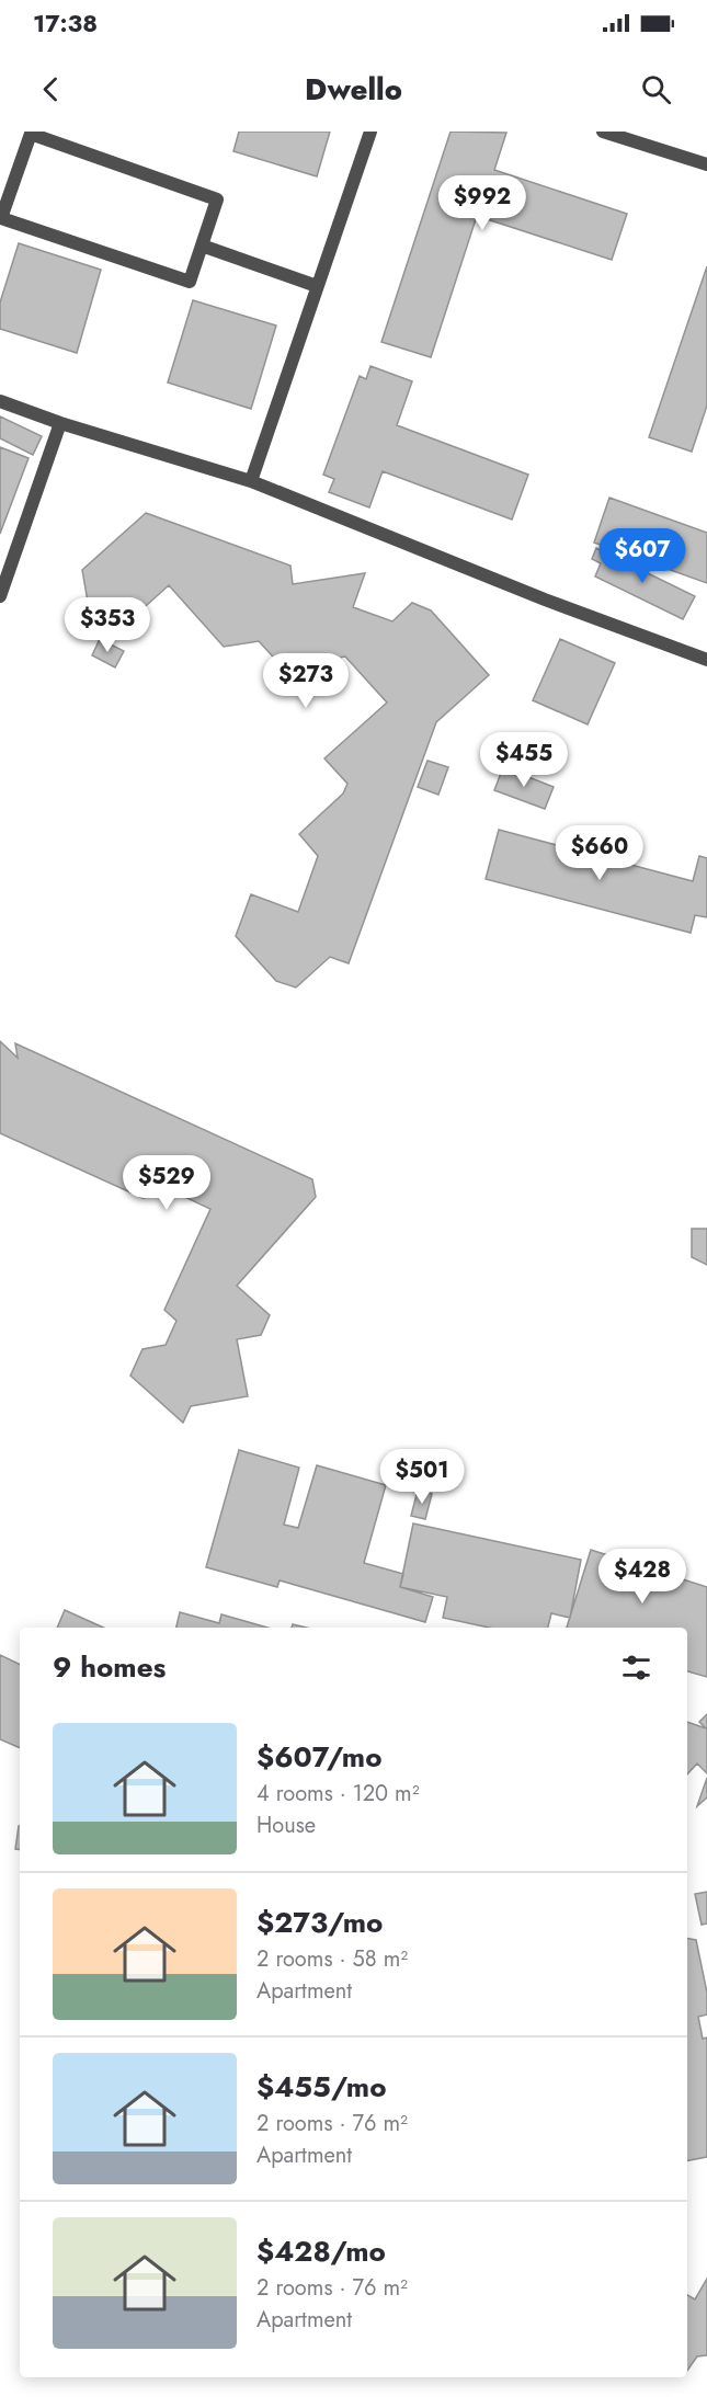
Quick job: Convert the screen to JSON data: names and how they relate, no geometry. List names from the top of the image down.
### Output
{
  "page": {
    "status": "17:38",
    "header": "Dwello",
    "price": [
      "$992",
      "$607",
      "$353",
      "$273",
      "$455",
      "$660",
      "$529",
      "$501",
      "$428"
    ],
    "heading": "9 homes",
    "list": [
      {
        "name": "$607/mo",
        "note": "4 rooms · 120 m² · House"
      },
      {
        "name": "$273/mo",
        "note": "2 rooms · 58 m² · Apartment"
      },
      {
        "name": "$455/mo",
        "note": "2 rooms · 76 m² · Apartment"
      },
      {
        "name": "$428/mo",
        "note": "2 rooms · 76 m² · Apartment"
      }
    ]
  }
}
